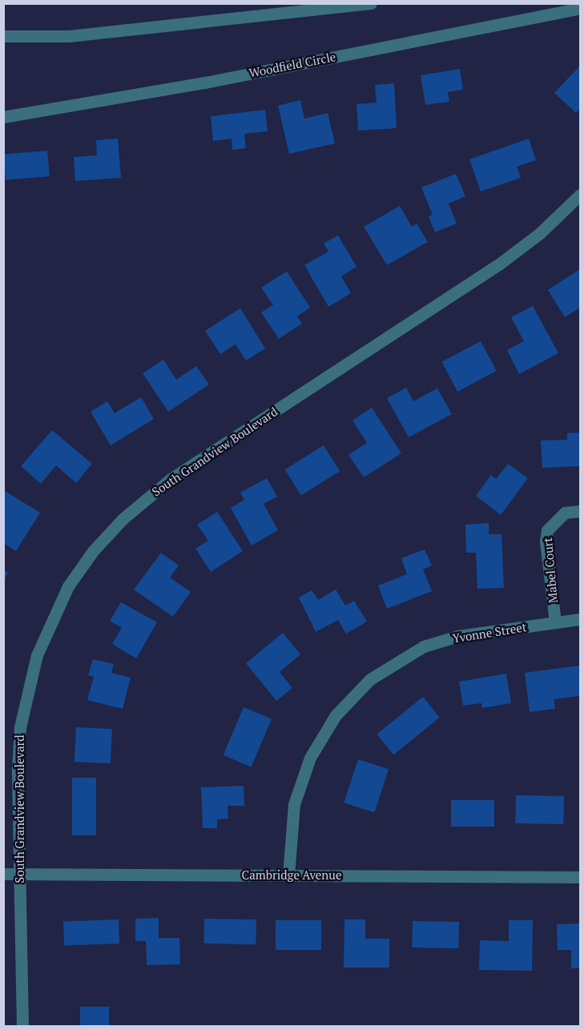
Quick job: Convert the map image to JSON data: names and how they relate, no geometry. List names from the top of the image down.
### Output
{
  "streets": {
    "street": [
      "Woodfield Circle",
      "South Grandview Boulevard",
      "Mabel Court",
      "Yvonne Street",
      "Cambridge Avenue"
    ]
  },
  "crossings": [
    ["South Grandview Boulevard", "Cambridge Avenue"],
    ["Mabel Court", "Yvonne Street"],
    ["Yvonne Street", "Cambridge Avenue"]
  ]
}
